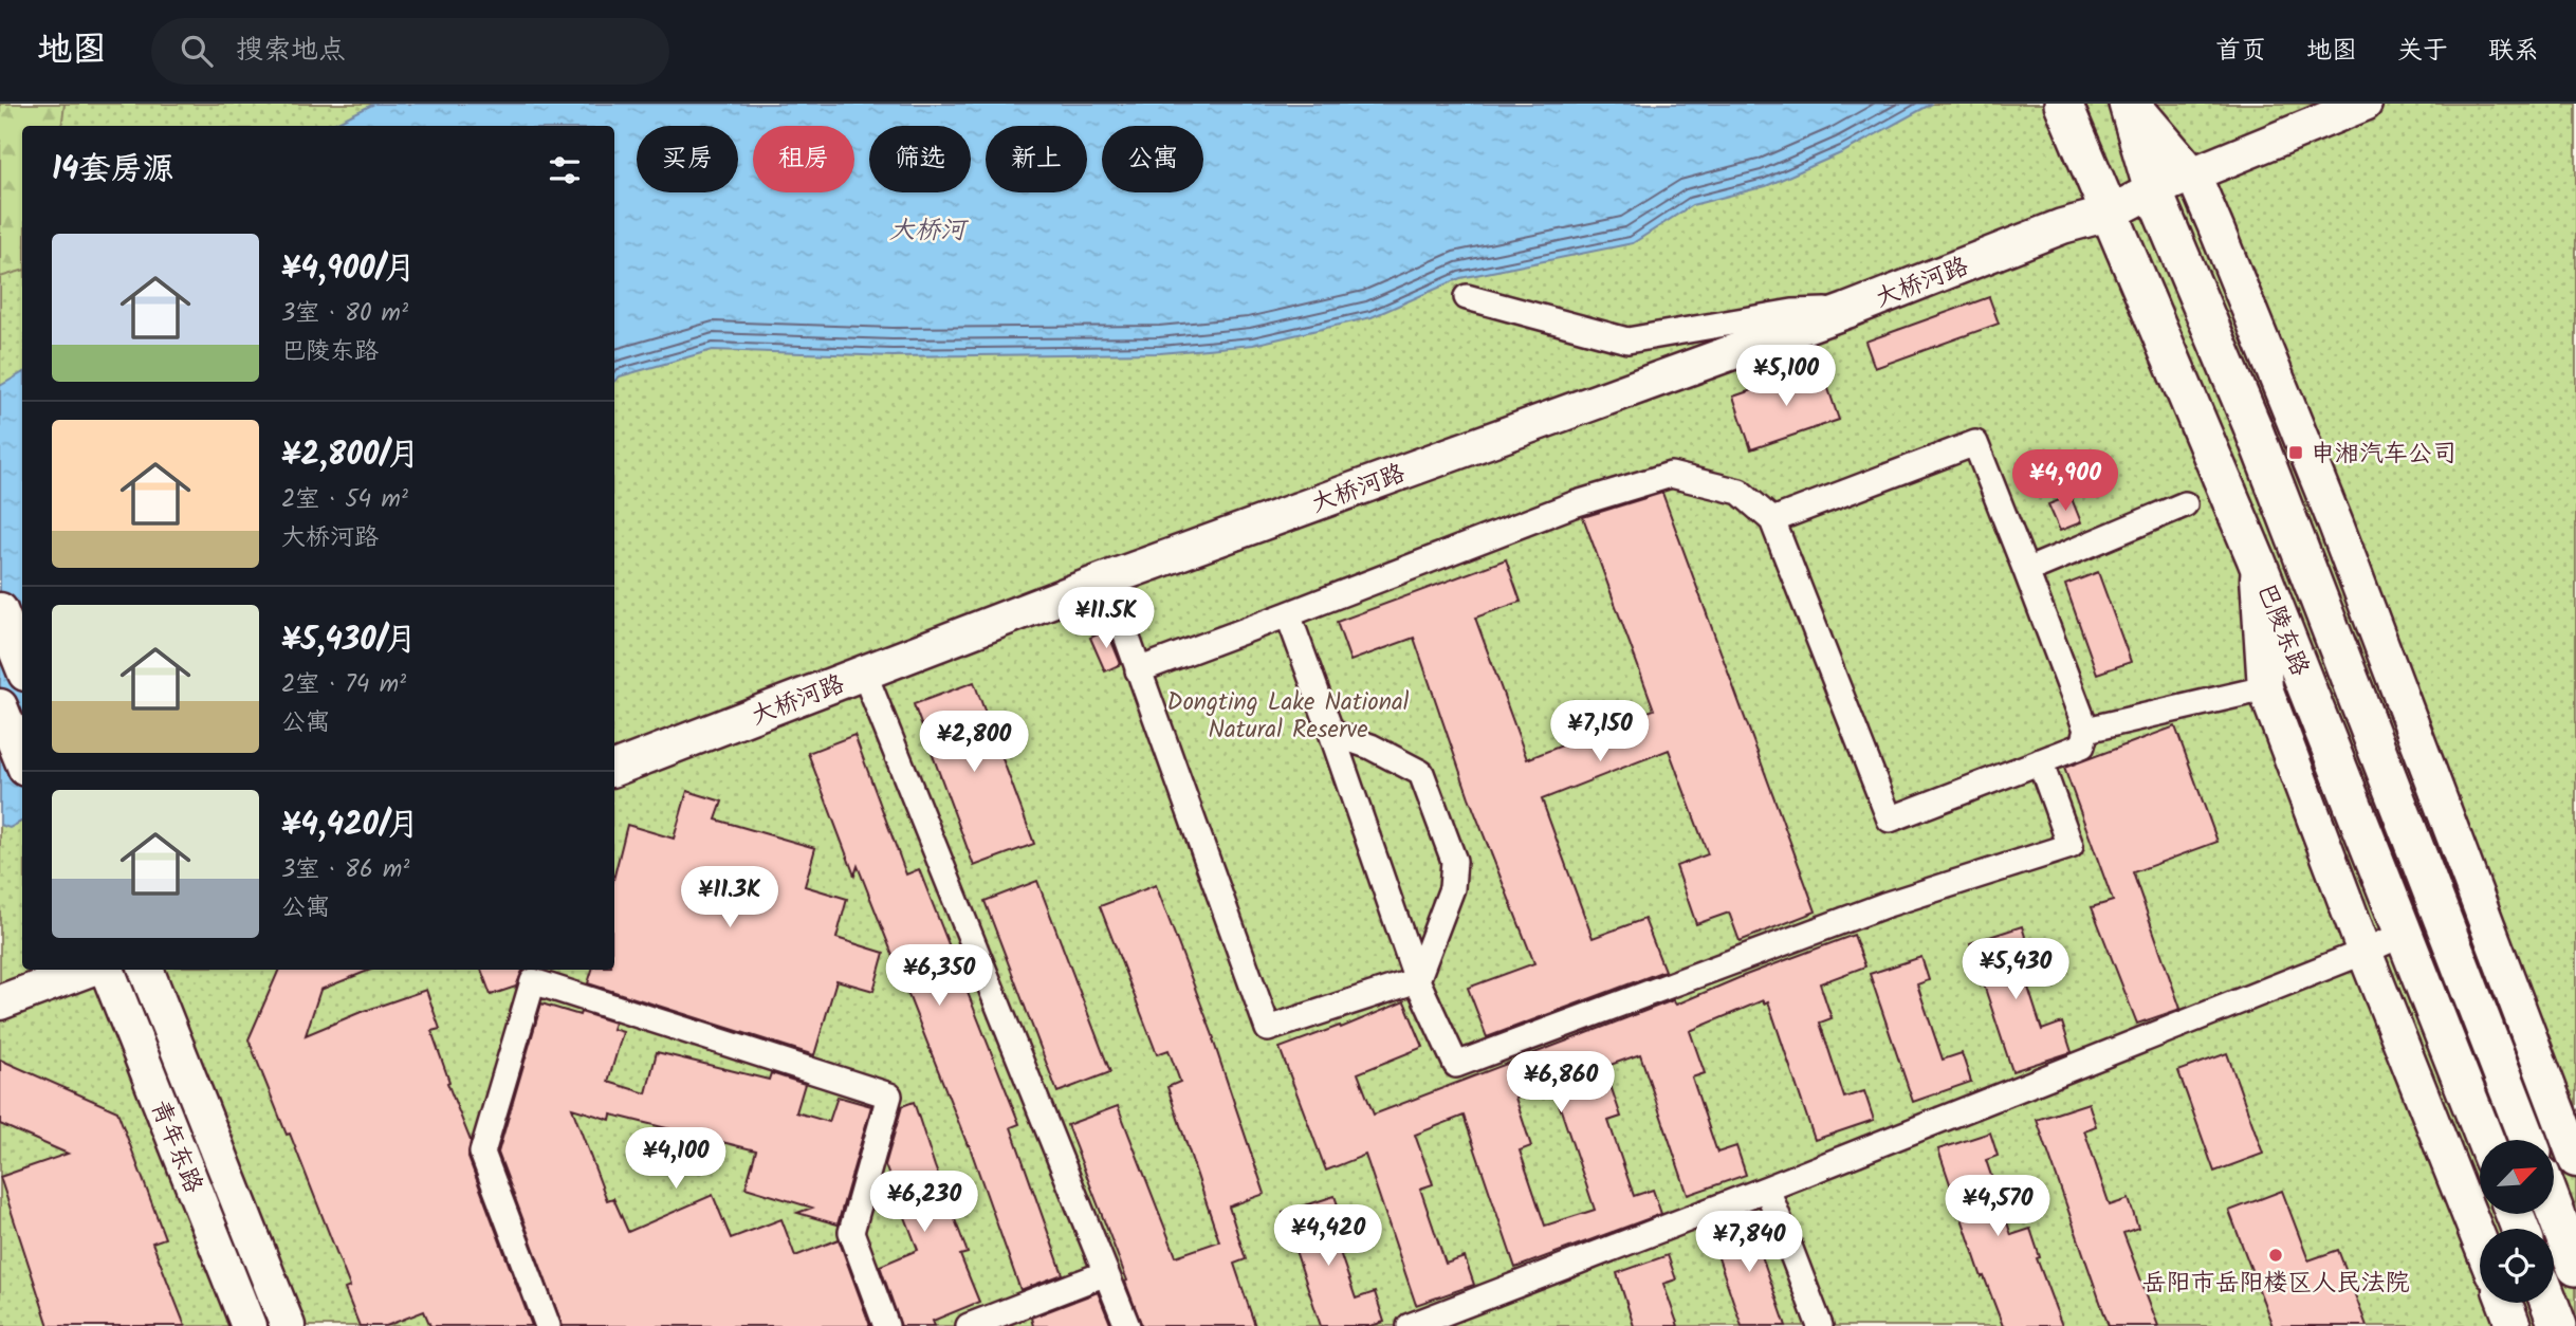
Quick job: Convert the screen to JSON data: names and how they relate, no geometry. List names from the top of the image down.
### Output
{
  "streets": {
    "main road": ["巴陵东路"],
    "street": ["大桥河路", "青年东路"]
  },
  "crossings": [
    ["大桥河路", "巴陵东路"]
  ],
  "water": ["大桥河"],
  "parks": ["Dongting Lake National Natural Reserve"],
  "places": {
    "transit": ["申湘汽车公司"],
    "other": ["岳阳市岳阳楼区人民法院"]
  },
  "north": "top right",
  "page": {
    "header": "地图",
    "search": "搜索地点",
    "nav": [
      "首页",
      "地图",
      "关于",
      "联系"
    ],
    "chip": [
      "买房",
      "租房",
      "筛选",
      "新上",
      "公寓"
    ],
    "heading": "14套房源",
    "list": [
      {
        "name": "¥4,900/月",
        "note": "3室 · 80 m² · 巴陵东路"
      },
      {
        "name": "¥2,800/月",
        "note": "2室 · 54 m² · 大桥河路"
      },
      {
        "name": "¥5,430/月",
        "note": "2室 · 74 m² · 公寓"
      },
      {
        "name": "¥4,420/月",
        "note": "3室 · 86 m² · 公寓"
      }
    ],
    "price": [
      "¥5,100",
      "¥4,900",
      "¥11.5K",
      "¥7,150",
      "¥2,800",
      "¥11.3K",
      "¥5,430",
      "¥6,350",
      "¥6,860",
      "¥4,100",
      "¥6,230",
      "¥4,570",
      "¥4,420",
      "¥7,840"
    ]
  }
}
